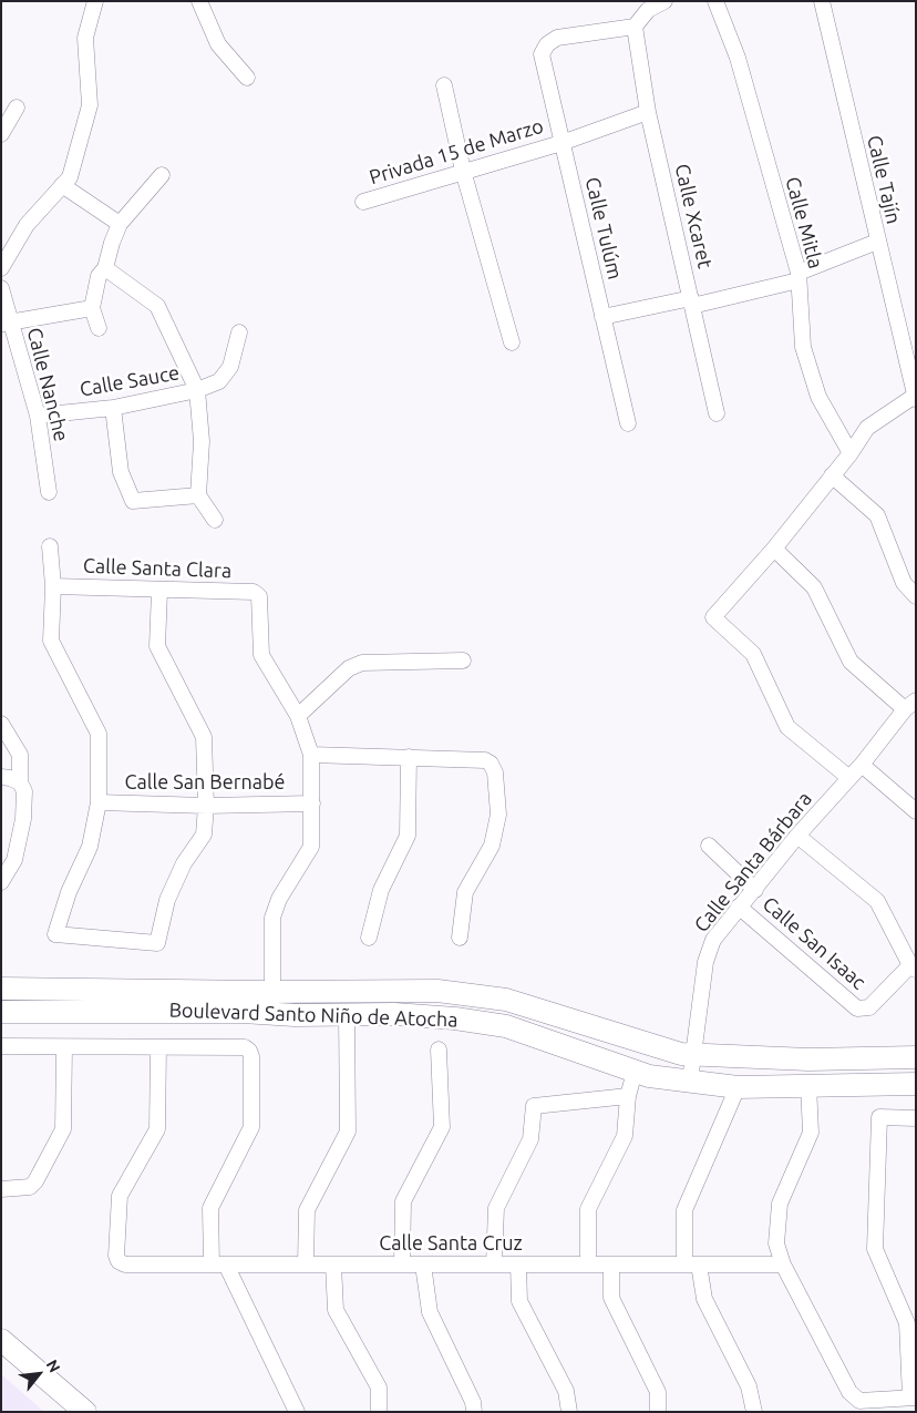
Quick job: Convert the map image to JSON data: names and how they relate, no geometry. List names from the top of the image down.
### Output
{
  "streets": {
    "street": [
      "Privada 15 de Marzo",
      "Calle Tajín",
      "Calle Xcaret",
      "Calle Mitla",
      "Calle Tulúm",
      "Calle Sauce",
      "Calle Nanche",
      "Calle Santa Clara",
      "Calle San Bernabé",
      "Calle Santa Bárbara",
      "Calle San Isaac",
      "Boulevard Santo Niño de Atocha",
      "Calle Santa Cruz"
    ]
  },
  "crossings": [
    ["Privada 15 de Marzo", "Calle Xcaret"],
    ["Privada 15 de Marzo", "Calle Tulúm"],
    ["Calle Xcaret", "Calle Tulúm"],
    ["Calle Sauce", "Calle Nanche"],
    ["Calle Santa Bárbara", "Calle San Isaac"],
    ["Calle Santa Bárbara", "Boulevard Santo Niño de Atocha"]
  ],
  "north": "top right"
}
